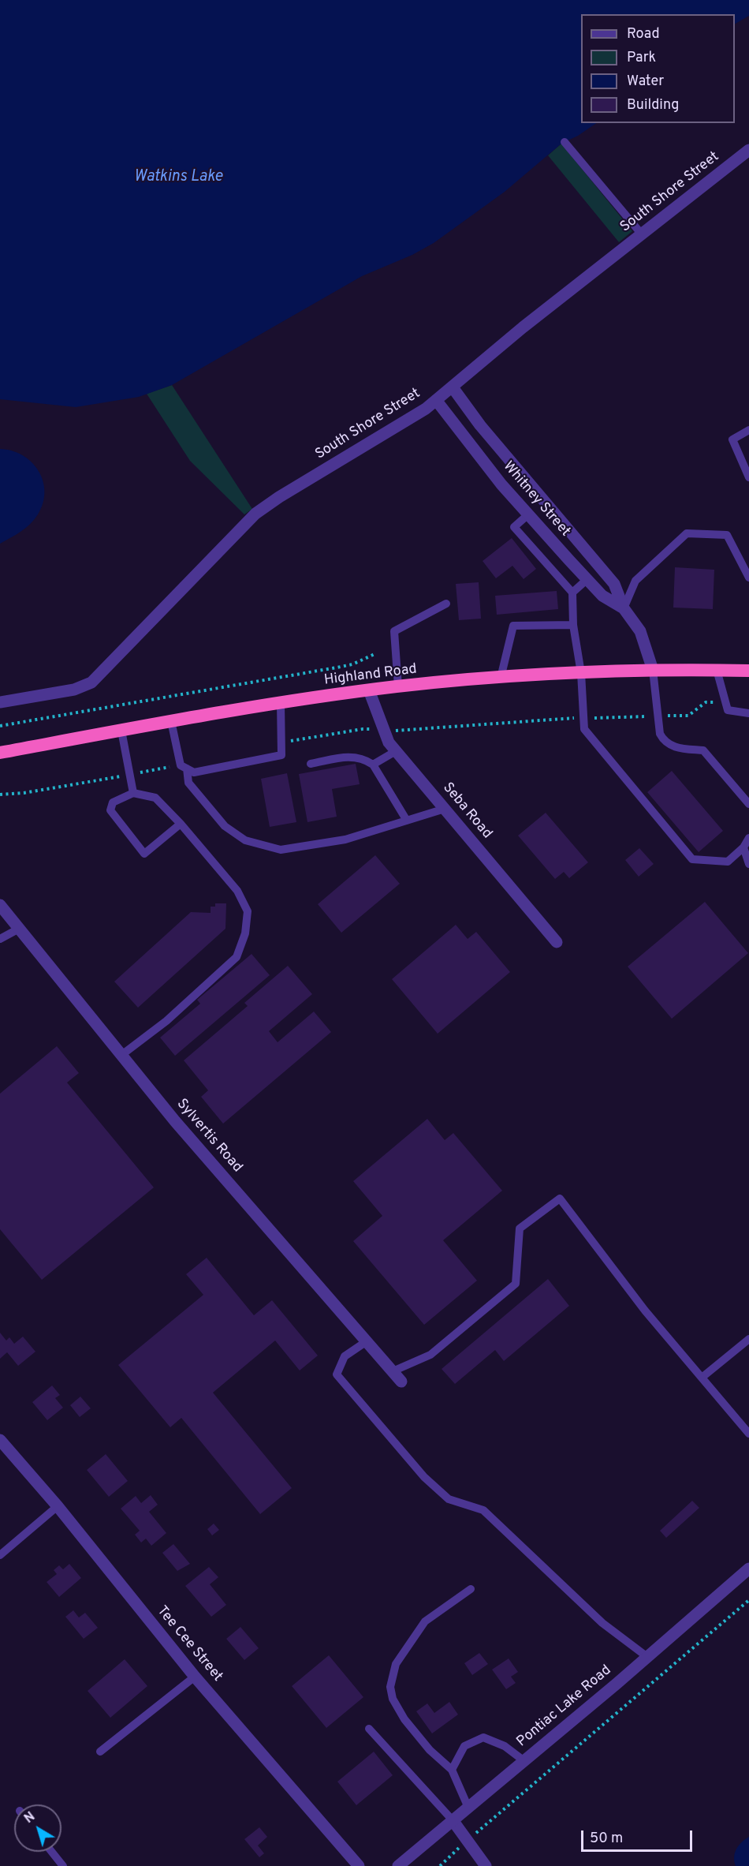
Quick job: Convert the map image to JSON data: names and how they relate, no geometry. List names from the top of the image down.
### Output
{
  "streets": {
    "highway": ["Highland Road"],
    "street": [
      "South Shore Street",
      "Whitney Street",
      "Seba Road",
      "Sylvertis Road",
      "Tee Cee Street",
      "Pontiac Lake Road"
    ]
  },
  "crossings": [
    ["South Shore Street", "Whitney Street"],
    ["Whitney Street", "Highland Road"],
    ["Highland Road", "Seba Road"]
  ],
  "water": ["Watkins Lake"],
  "legend": [
    "Road",
    "Park",
    "Water",
    "Building"
  ],
  "scale_bar": "50 m",
  "north": "top left"
}
